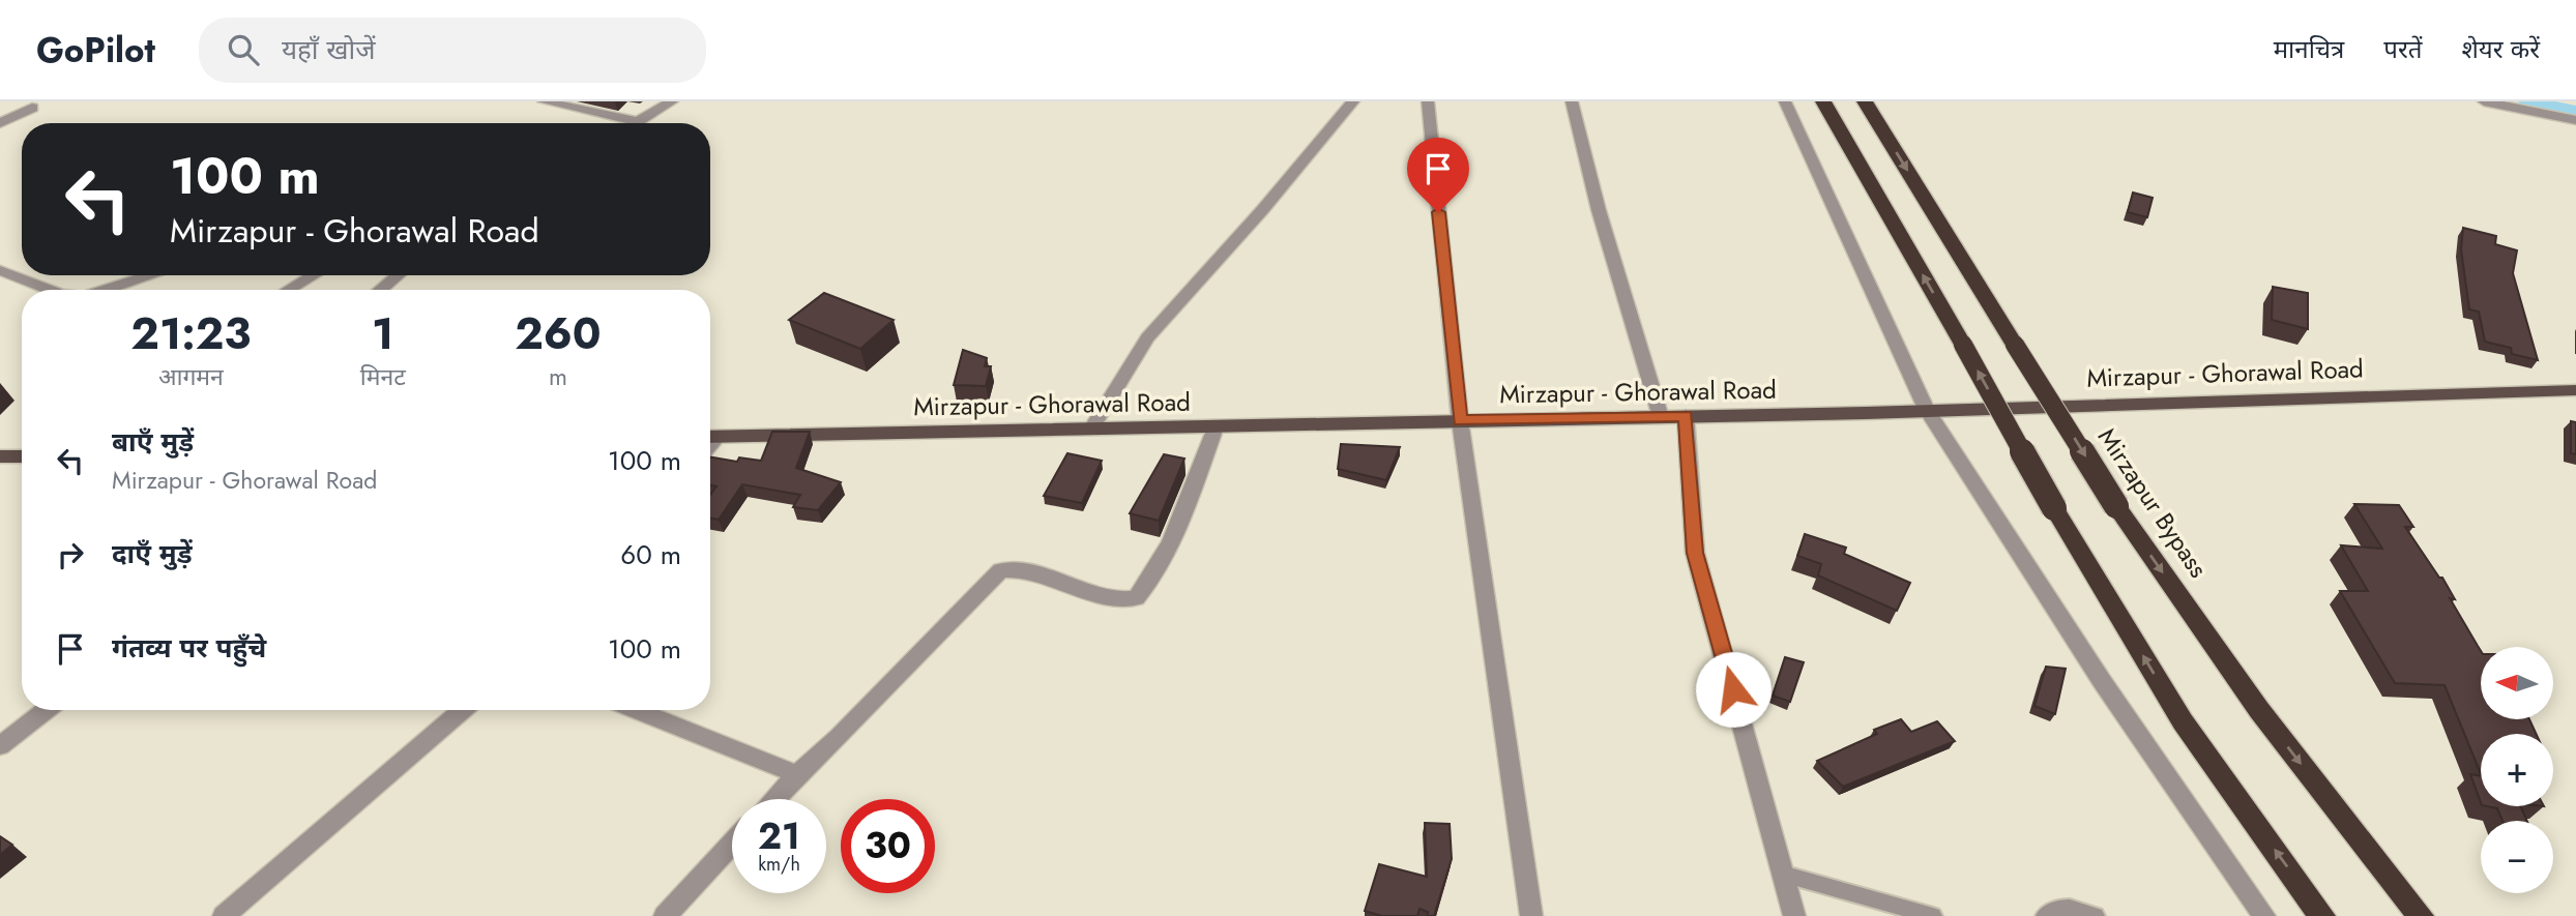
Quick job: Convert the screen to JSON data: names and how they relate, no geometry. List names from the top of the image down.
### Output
{
  "streets": {
    "highway": ["Mirzapur Bypass"],
    "main road": ["Mirzapur - Ghorawal Road"]
  },
  "north": "left",
  "page": {
    "header": "GoPilot",
    "search": "यहाँ खोजें",
    "nav": ["मानचित्र", "परतें", "शेयर करें"],
    "turn": ["100 m", "Mirzapur - Ghorawal Road"],
    "eta": [
      "21:23",
      "आगमन",
      "1",
      "मिनट",
      "260",
      "m"
    ],
    "list": [
      {
        "name": "बाएँ मुड़ें",
        "note": "Mirzapur - Ghorawal Road",
        "value": "100 m"
      },
      {
        "name": "दाएँ मुड़ें",
        "value": "60 m"
      },
      {
        "name": "गंतव्य पर पहुँचे",
        "value": "100 m"
      }
    ],
    "map_buttons": ["+", "−"],
    "speed": "21 km/h",
    "limit": "30"
  }
}
